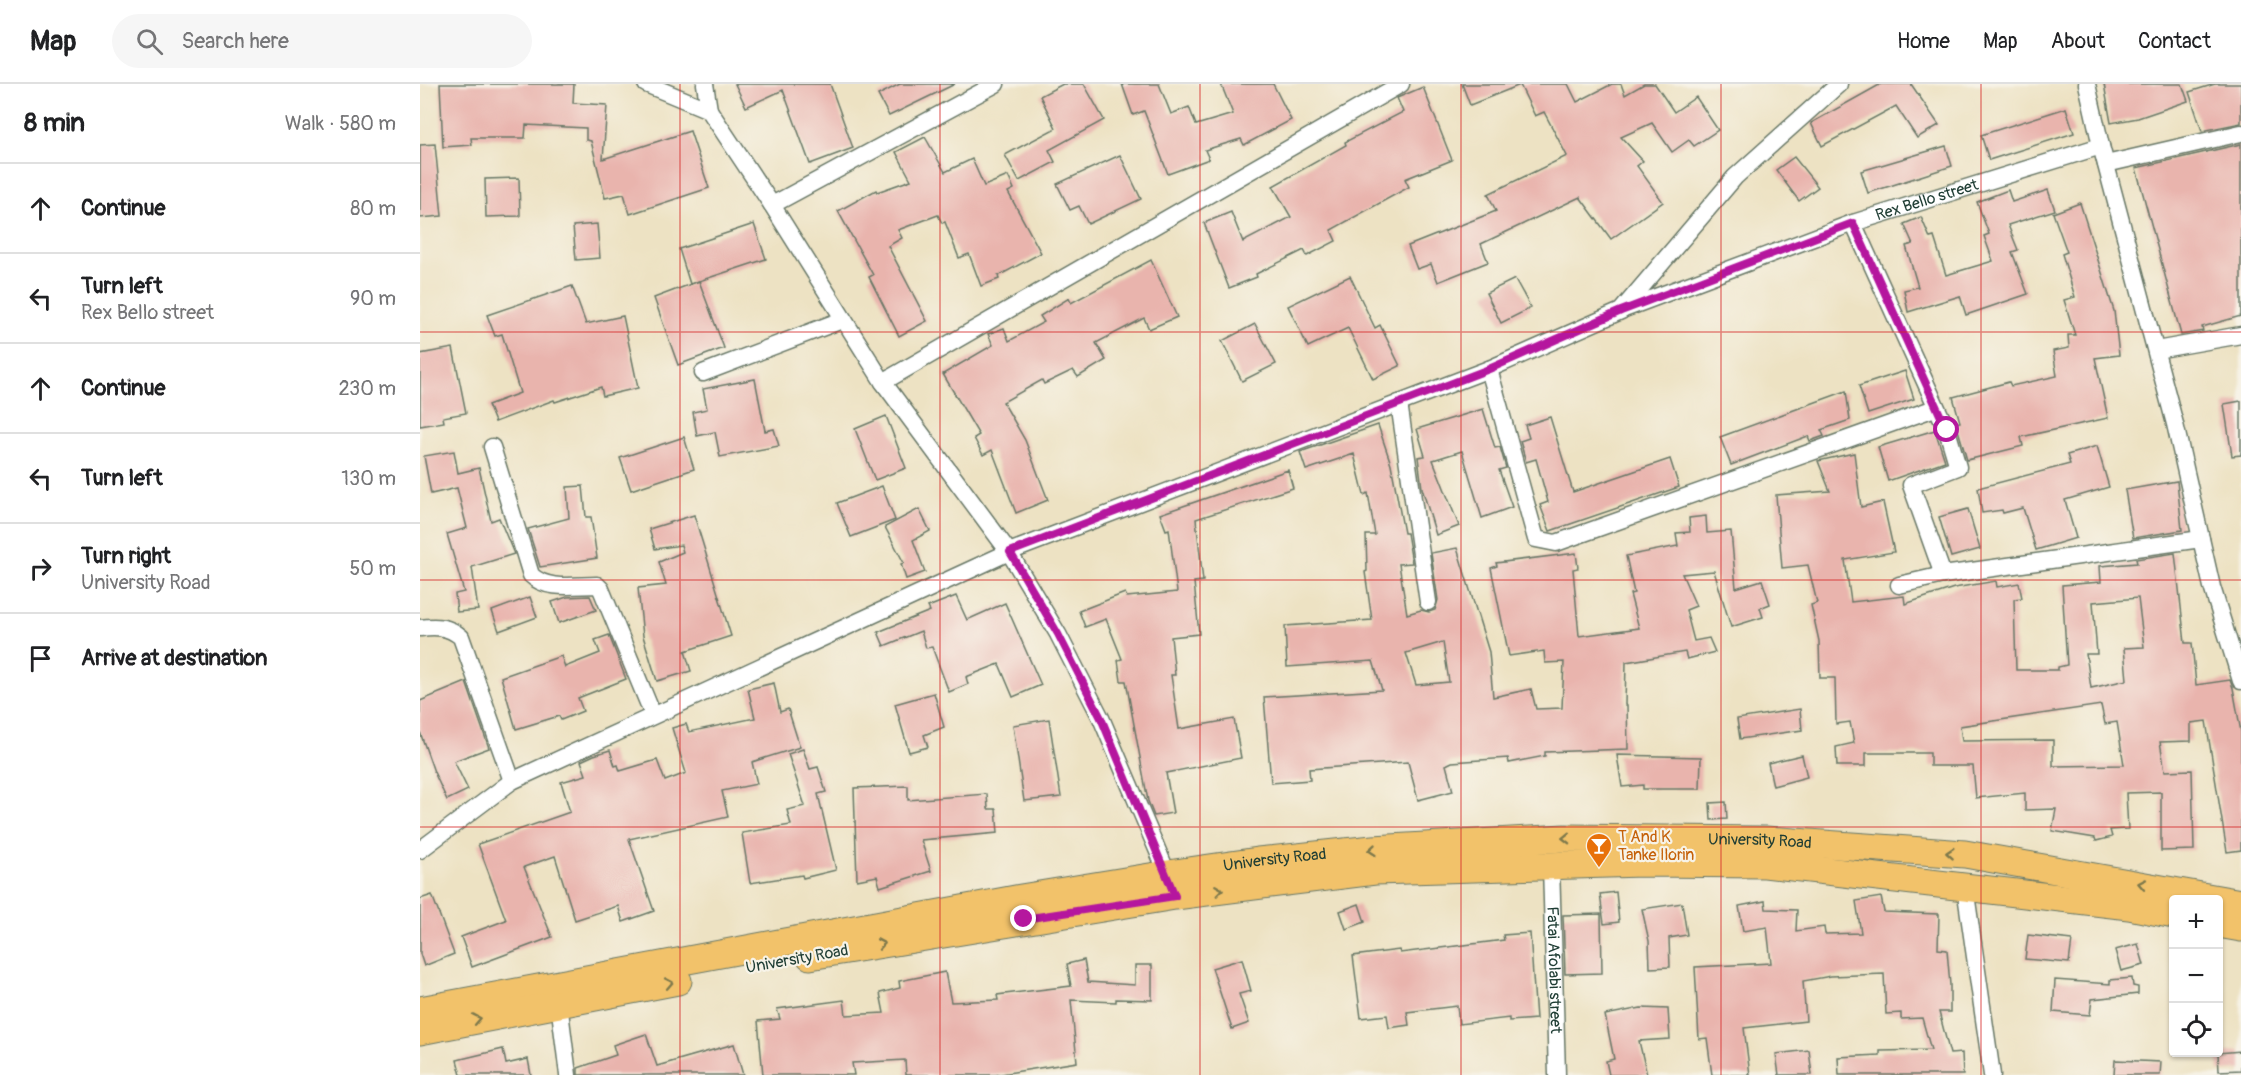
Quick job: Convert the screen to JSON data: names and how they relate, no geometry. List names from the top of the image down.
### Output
{
  "streets": {
    "main road": ["University Road"],
    "street": ["Rex Bello street", "Fatai Afolabi street"]
  },
  "crossings": [
    ["University Road", "Fatai Afolabi street"]
  ],
  "places": {
    "bar": ["T And K Tanke Ilorin"]
  },
  "page": {
    "header": "Map",
    "search": "Search here",
    "nav": [
      "Home",
      "Map",
      "About",
      "Contact"
    ],
    "heading": ["8 min", "Walk · 580 m"],
    "list": [
      ["Continue", "80 m"],
      ["Turn left", "Rex Bello street", "90 m"],
      ["Continue", "230 m"],
      ["Turn left", "130 m"],
      ["Turn right", "University Road", "50 m"],
      "Arrive at destination"
    ],
    "map_buttons": ["+", "−"]
  }
}
